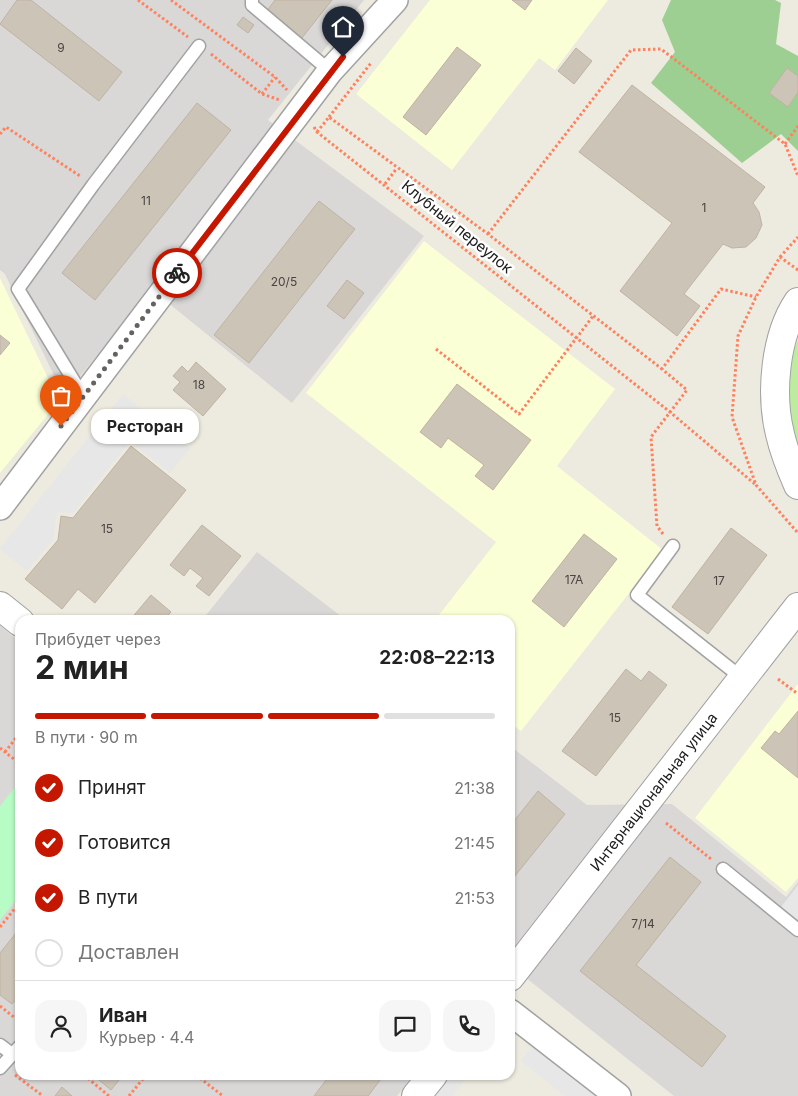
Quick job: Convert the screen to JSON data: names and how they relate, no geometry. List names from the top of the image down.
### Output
{
  "streets": {
    "street": ["Интернациональная улица"],
    "path": ["Клубный переулок"]
  },
  "places": ["Ресторан"],
  "house_numbers": [
    "9",
    "11",
    "1",
    "20/5",
    "18",
    "15",
    "17А",
    "17",
    "15",
    "7/14"
  ],
  "page": {
    "bubble": "Ресторан",
    "heading": ["2 мин", "Прибудет через", "22:08–22:13"],
    "panel": ["Иван", "Курьер · 4.4"],
    "bar": "В пути · 90 m",
    "list": [
      ["Принят", "21:38"],
      ["Готовится", "21:45"],
      ["В пути", "21:53"],
      "Доставлен"
    ]
  }
}
